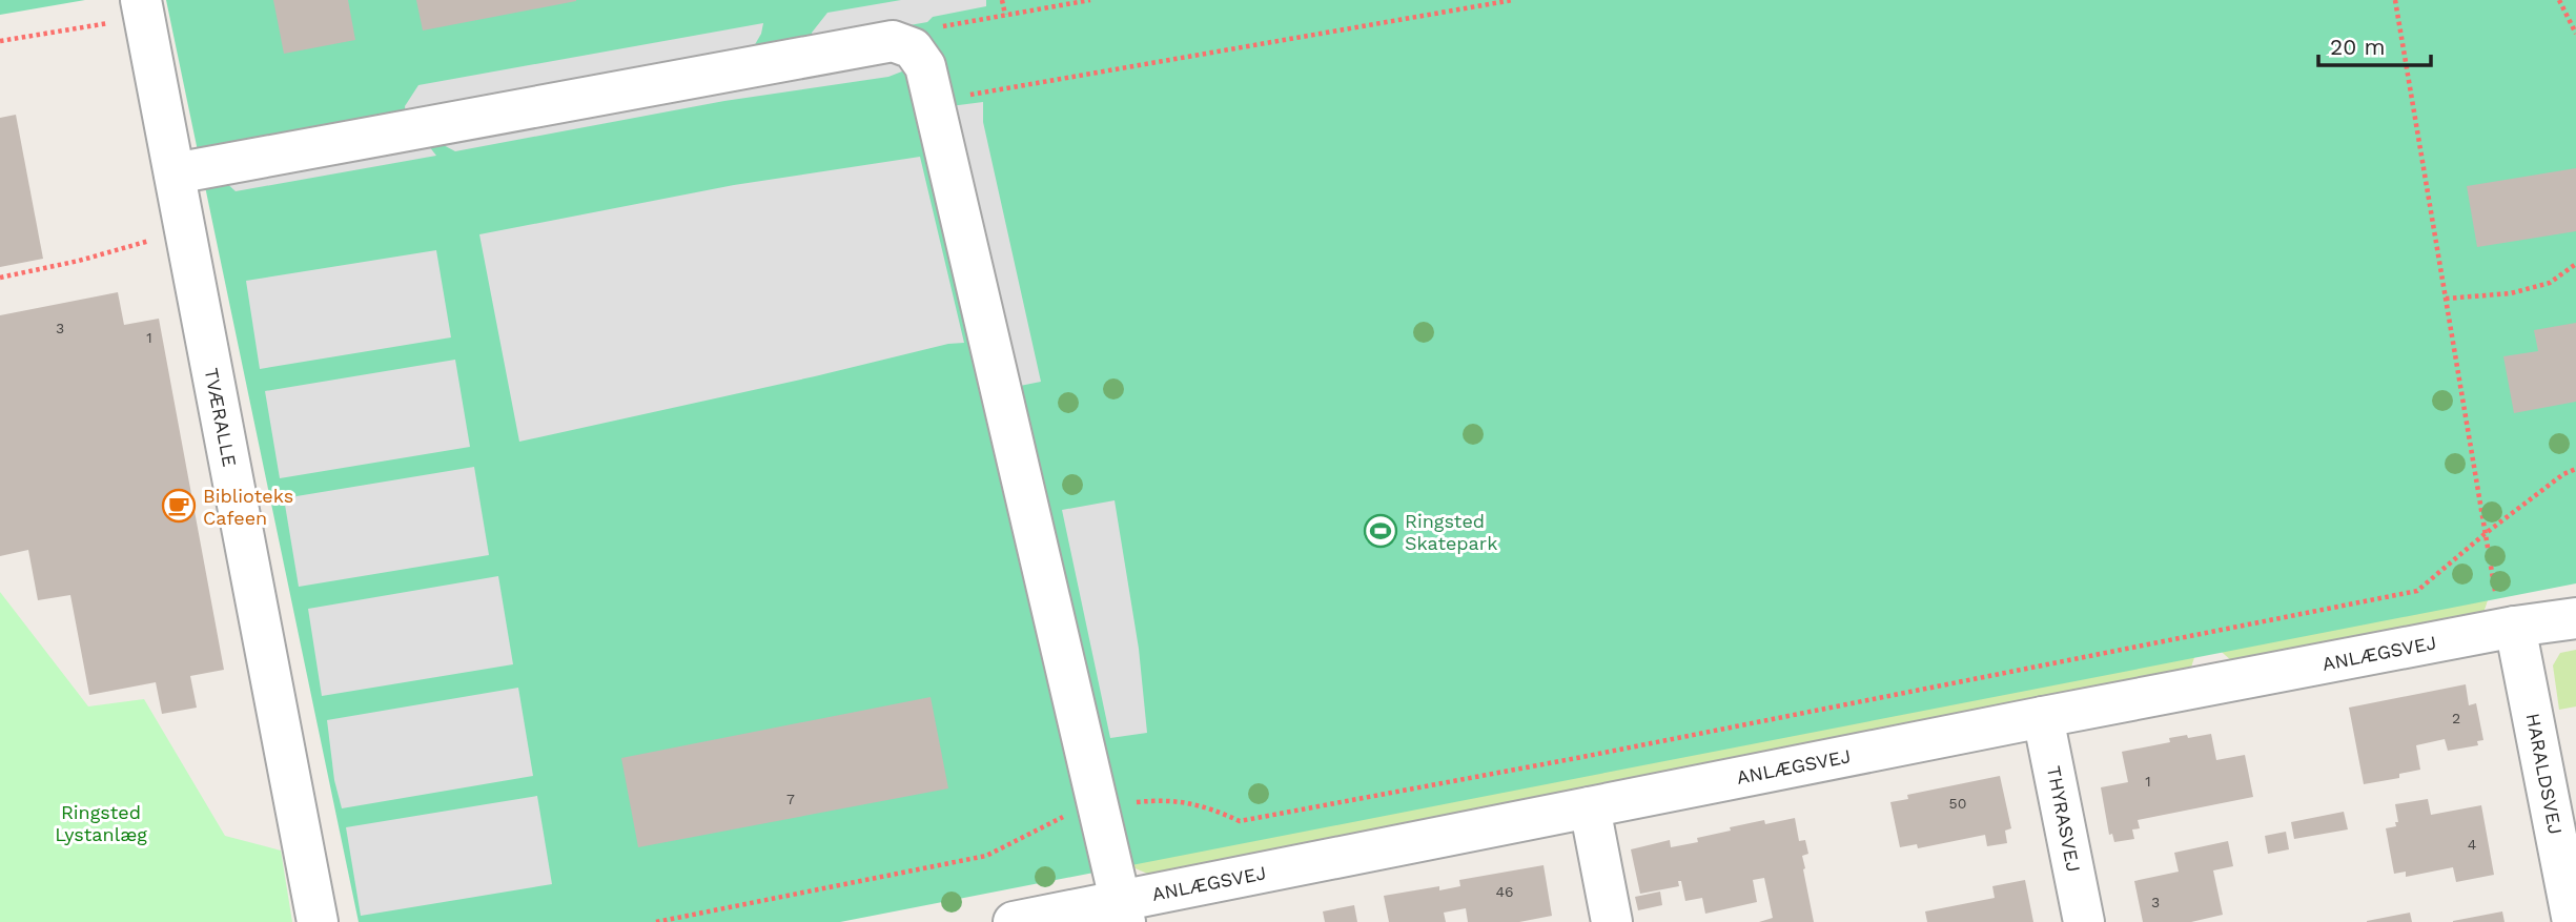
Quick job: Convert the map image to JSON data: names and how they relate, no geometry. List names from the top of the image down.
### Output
{
  "streets": {
    "street": [
      "TVÆRALLE",
      "ANLÆGSVEJ",
      "HARALDSVEJ",
      "THYRASVEJ"
    ]
  },
  "crossings": [
    ["ANLÆGSVEJ", "HARALDSVEJ"],
    ["ANLÆGSVEJ", "THYRASVEJ"]
  ],
  "parks": ["Ringsted Lystanlæg"],
  "places": {
    "cafe": ["Biblioteks Cafeen"],
    "sports": ["Ringsted Skatepark"]
  },
  "house_numbers": [
    "3",
    "1",
    "2",
    "1",
    "7",
    "50",
    "4",
    "46",
    "3"
  ],
  "scale_bar": "20 m"
}
